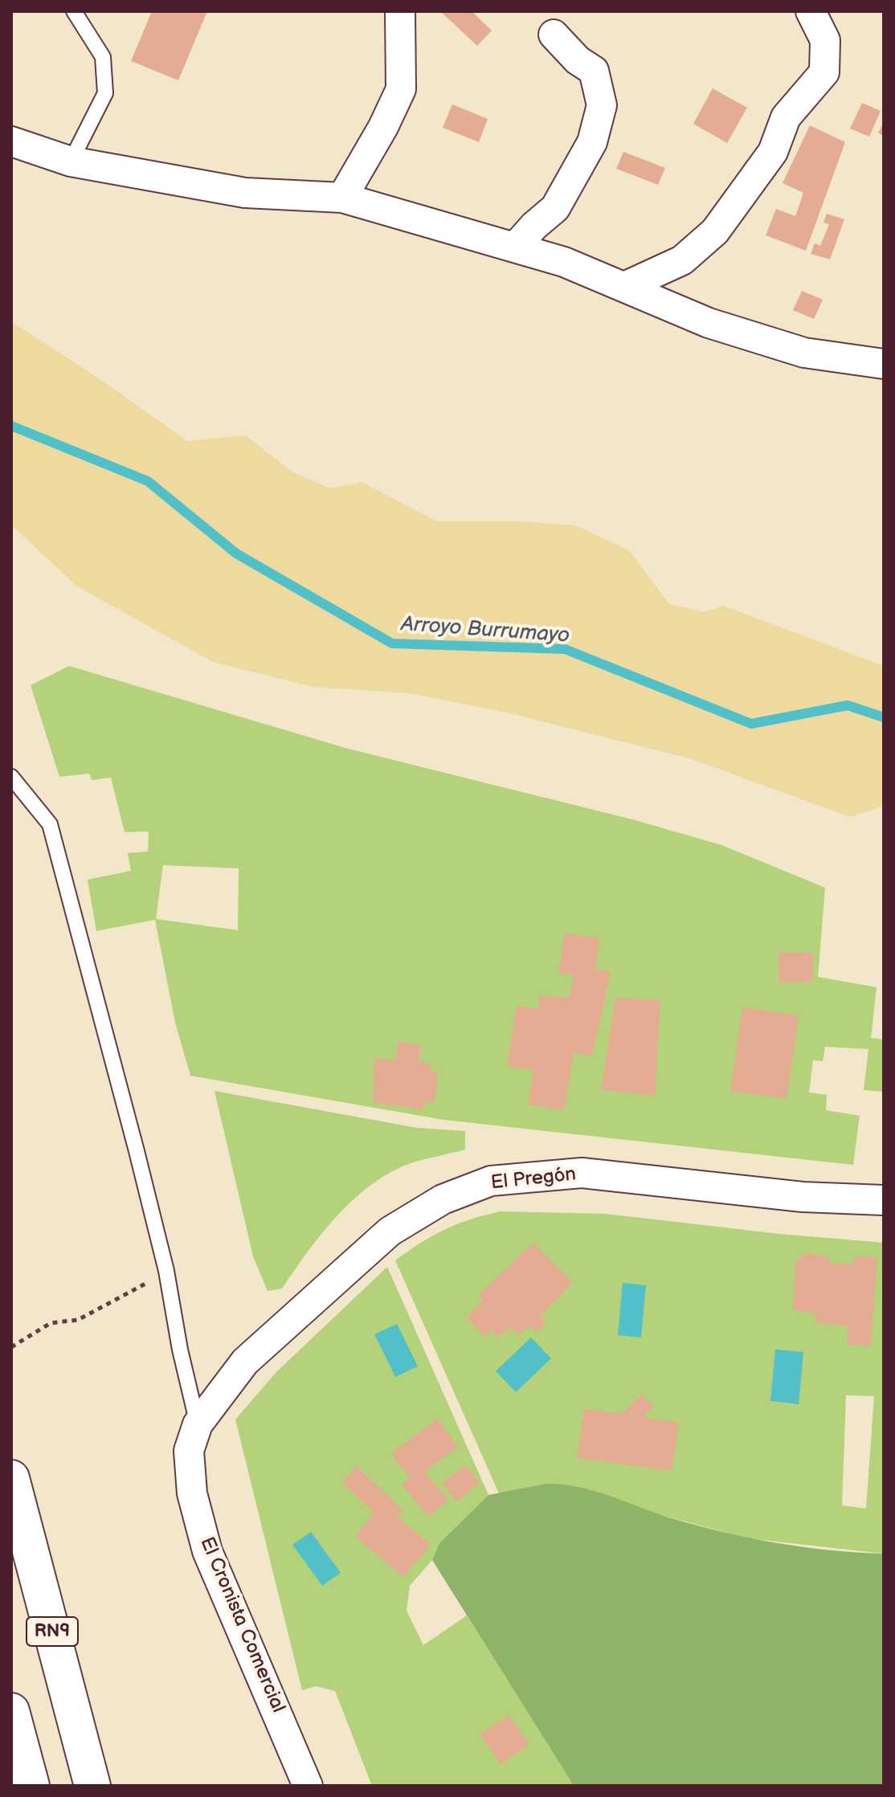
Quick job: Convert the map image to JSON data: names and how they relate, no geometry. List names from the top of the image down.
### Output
{
  "streets": {
    "highway": ["RN9"],
    "street": ["El Pregón", "El Cronista Comercial"]
  },
  "crossings": [
    ["El Pregón", "El Cronista Comercial"]
  ],
  "water": ["Arroyo Burrumayo"]
}
